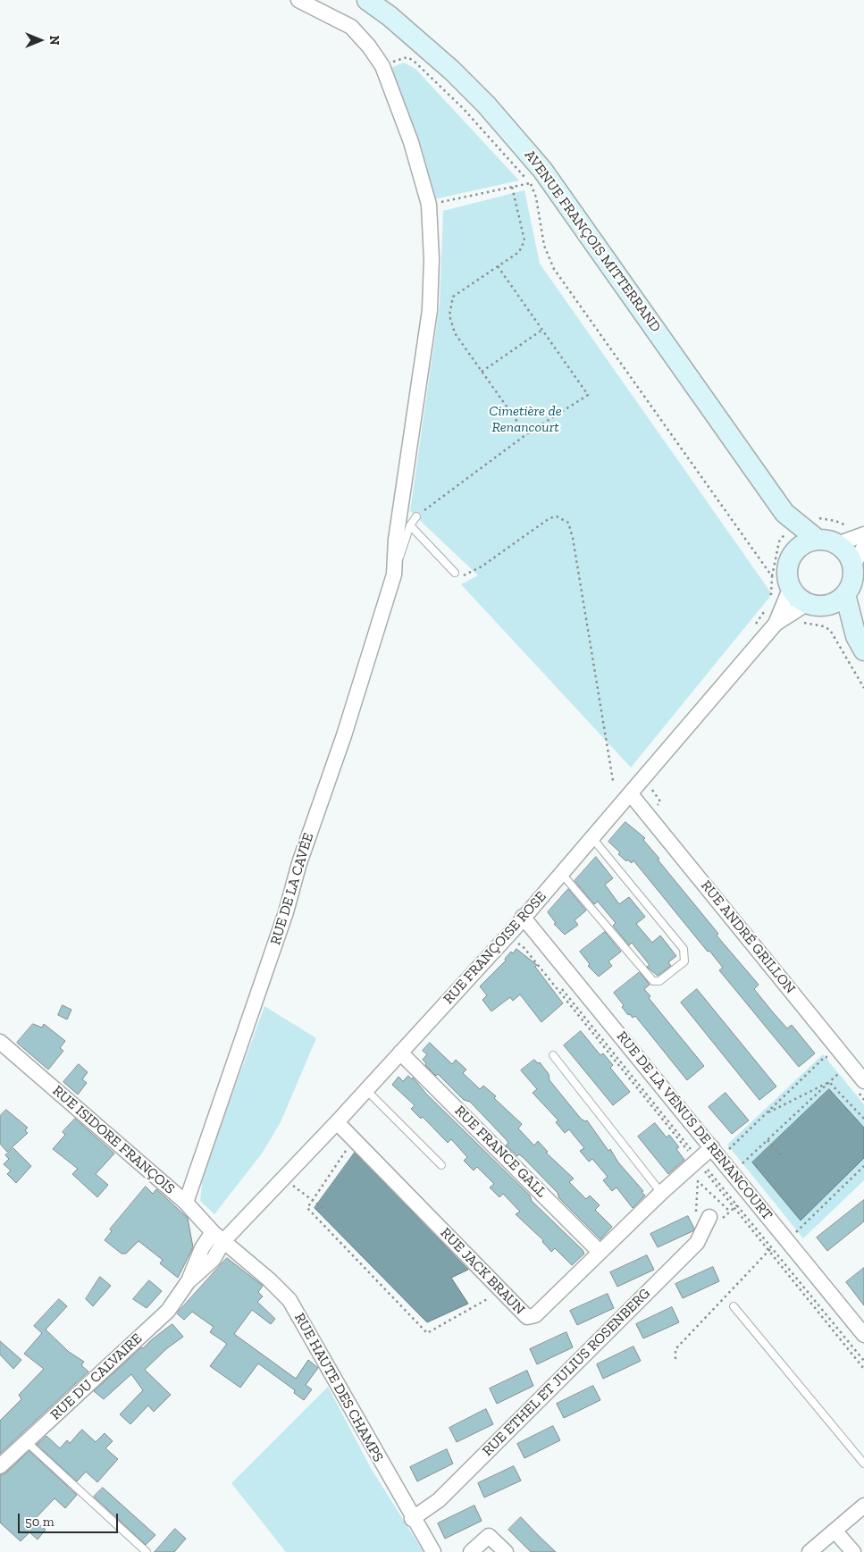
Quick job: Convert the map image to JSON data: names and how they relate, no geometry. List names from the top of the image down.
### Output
{
  "streets": {
    "main road": ["AVENUE FRANÇOIS MITTERRAND"],
    "street": [
      "RUE DE LA CAVÉE",
      "RUE ANDRÉ GRILLON",
      "RUE FRANÇOISE ROSE",
      "RUE DE LA VÉNUS DE RENANCOURT",
      "RUE ISIDORE FRANÇOIS",
      "RUE FRANCE GALL",
      "RUE JACK BRAUN",
      "RUE ETHEL ET JULIUS ROSENBERG",
      "RUE DU CALVAIRE",
      "RUE HAUTE DES CHAMPS"
    ]
  },
  "crossings": [
    ["RUE DE LA CAVÉE", "RUE ISIDORE FRANÇOIS"],
    ["RUE ANDRÉ GRILLON", "RUE FRANÇOISE ROSE"],
    ["RUE FRANÇOISE ROSE", "RUE DE LA VÉNUS DE RENANCOURT"],
    ["RUE FRANÇOISE ROSE", "RUE ISIDORE FRANÇOIS"],
    ["RUE FRANÇOISE ROSE", "RUE FRANCE GALL"],
    ["RUE FRANÇOISE ROSE", "RUE JACK BRAUN"],
    ["RUE FRANÇOISE ROSE", "RUE DU CALVAIRE"],
    ["RUE FRANÇOISE ROSE", "RUE HAUTE DES CHAMPS"],
    ["RUE DE LA VÉNUS DE RENANCOURT", "RUE JACK BRAUN"],
    ["RUE ISIDORE FRANÇOIS", "RUE DU CALVAIRE"],
    ["RUE ISIDORE FRANÇOIS", "RUE HAUTE DES CHAMPS"],
    ["RUE FRANCE GALL", "RUE JACK BRAUN"],
    ["RUE ETHEL ET JULIUS ROSENBERG", "RUE HAUTE DES CHAMPS"],
    ["RUE DU CALVAIRE", "RUE HAUTE DES CHAMPS"]
  ],
  "parks": ["Cimetière de Renancourt"],
  "scale_bar": "50 m",
  "north": "right"
}
